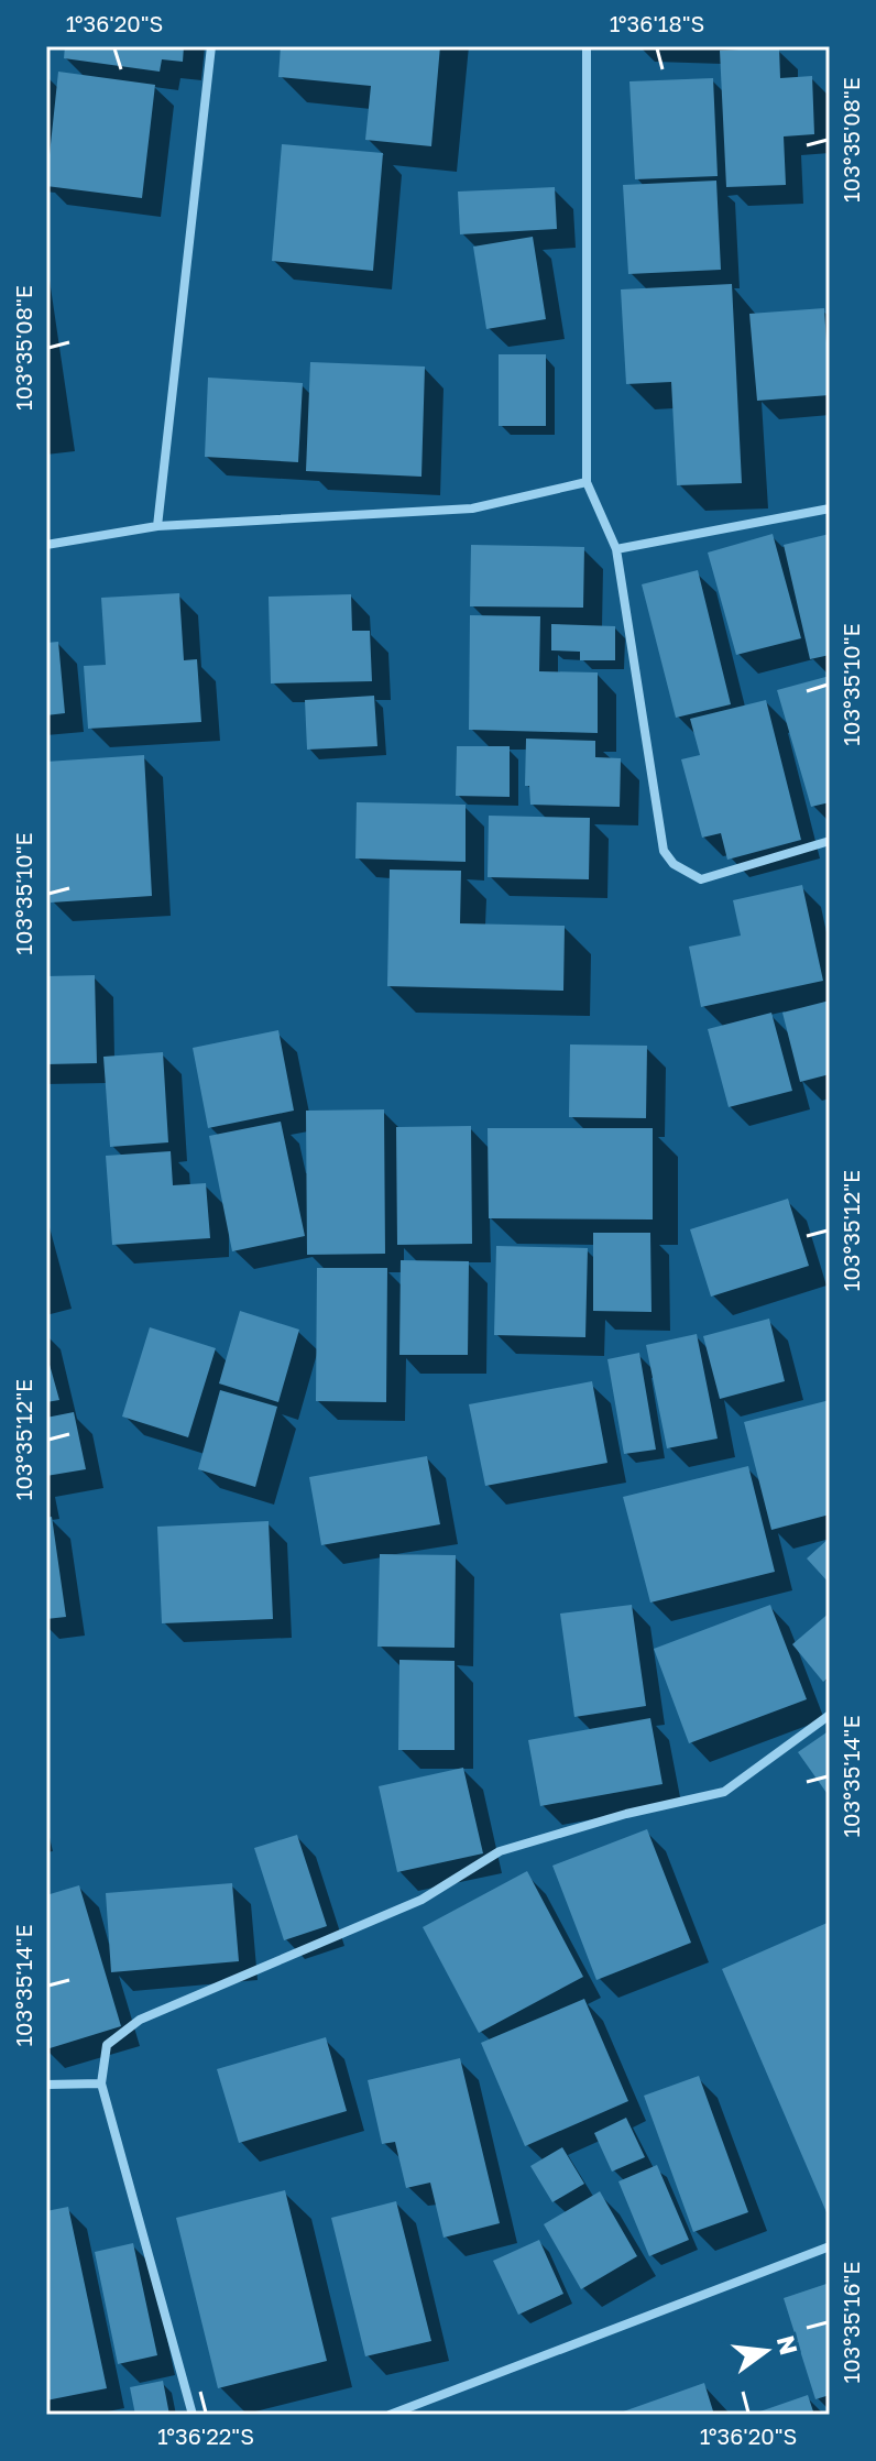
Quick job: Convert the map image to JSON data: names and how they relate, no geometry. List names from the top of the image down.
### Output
{
  "north": "right",
  "coordinates": [
    "1°36'20\"S",
    "1°36'18\"S",
    "103°35'08\"E",
    "103°35'10\"E",
    "103°35'12\"E",
    "103°35'14\"E",
    "103°35'16\"E",
    "1°36'22\"S"
  ]
}
